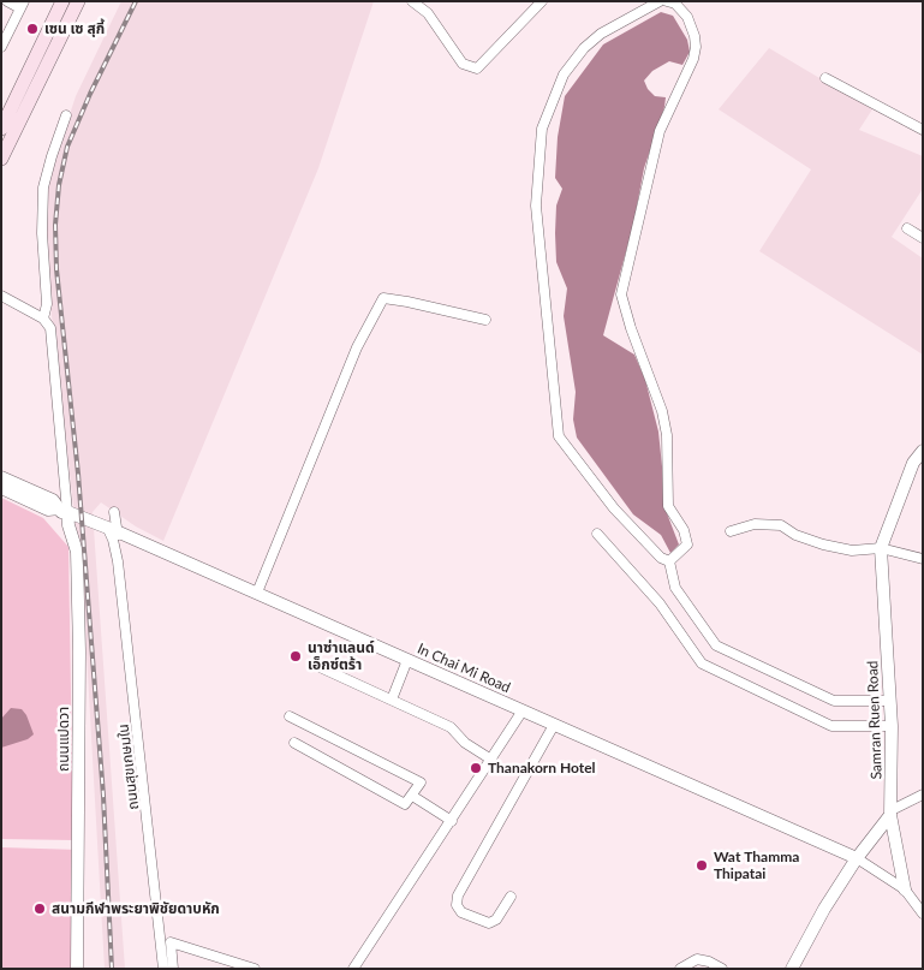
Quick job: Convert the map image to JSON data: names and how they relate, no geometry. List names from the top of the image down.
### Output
{
  "streets": {
    "street": [
      "In Chai Mi Road",
      "Samran Ruen Road",
      "ถนนแปดวา",
      "ถนนสุขเกษมใน"
    ]
  },
  "crossings": [
    ["In Chai Mi Road", "ถนนสุขเกษมใน"]
  ],
  "places": [
    "เซน เซ สุกี้",
    "นาซ่าแลนด์ เอ็กซ์ตร้า",
    "Thanakorn Hotel",
    "Wat Thamma Thipatai",
    "สนามกีฬาพระยาพิชัยดาบหัก"
  ]
}
